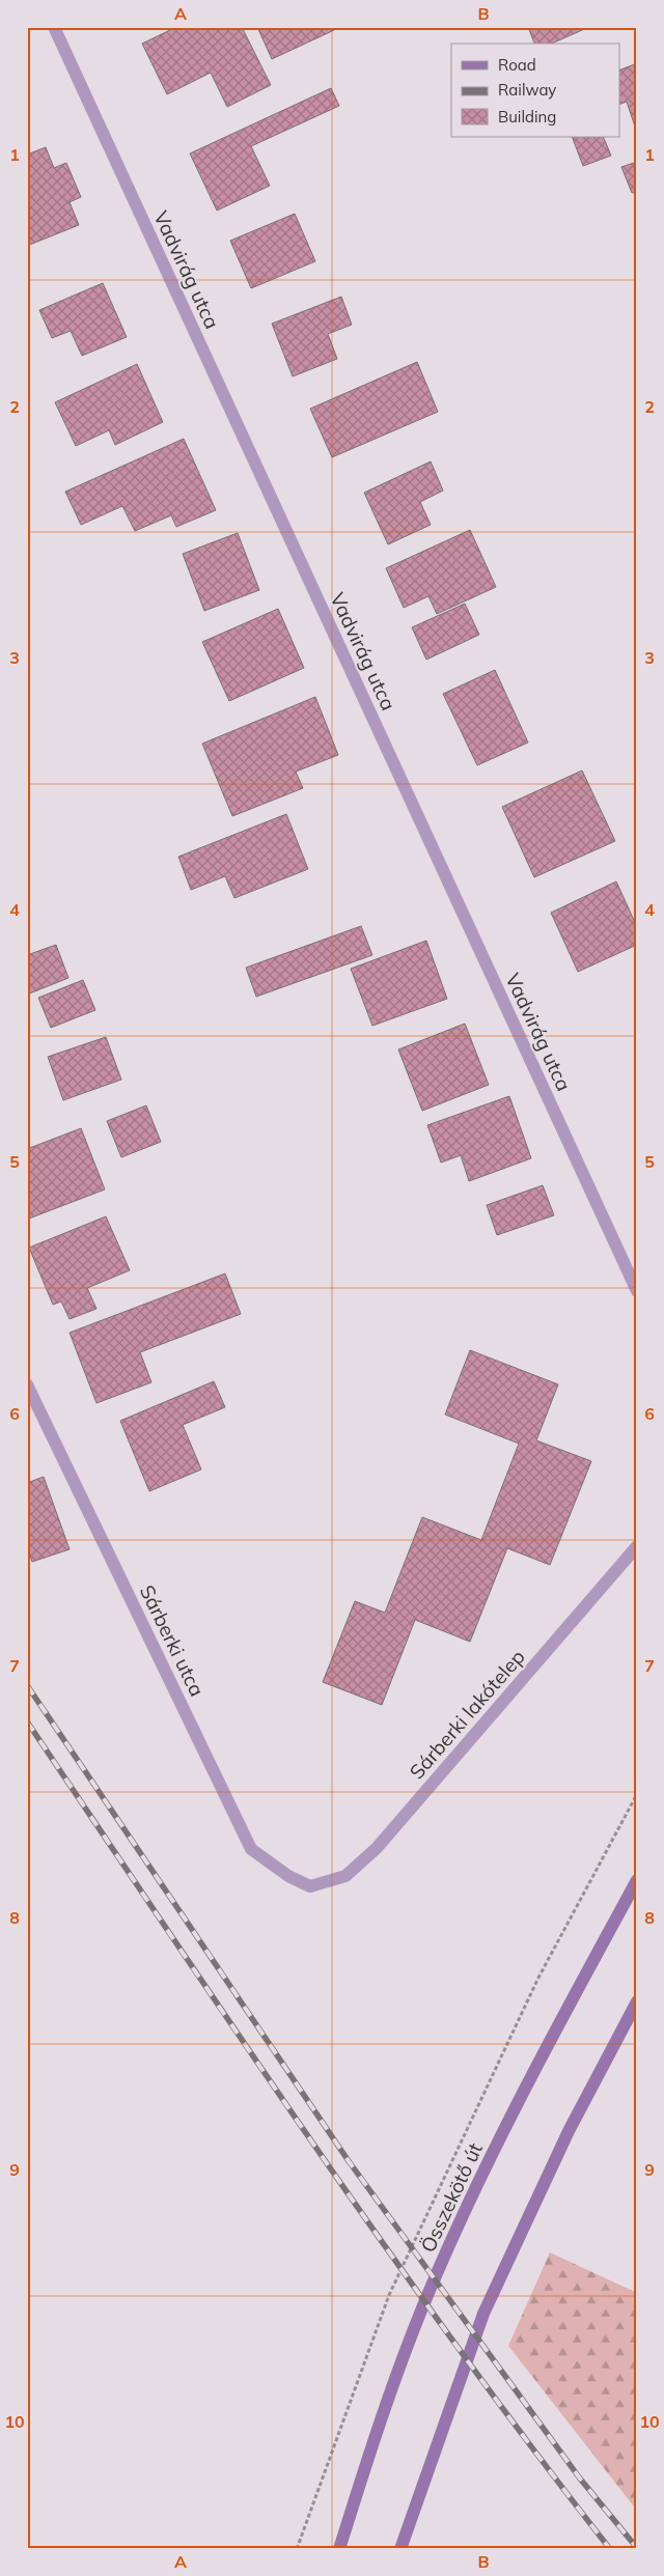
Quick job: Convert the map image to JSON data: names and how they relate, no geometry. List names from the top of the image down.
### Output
{
  "streets": {
    "street": [
      "Vadvirág utca",
      "Sárberki utca",
      "Sárberki lakótelep",
      "Összekötő út"
    ]
  },
  "crossings": [
    ["Sárberki utca", "Sárberki lakótelep"]
  ],
  "legend": ["Road", "Railway", "Building"],
  "grid": {
    "columns": ["A", "B"],
    "rows": [
      "1",
      "2",
      "3",
      "4",
      "5",
      "6",
      "7",
      "8",
      "9",
      "10"
    ]
  }
}
